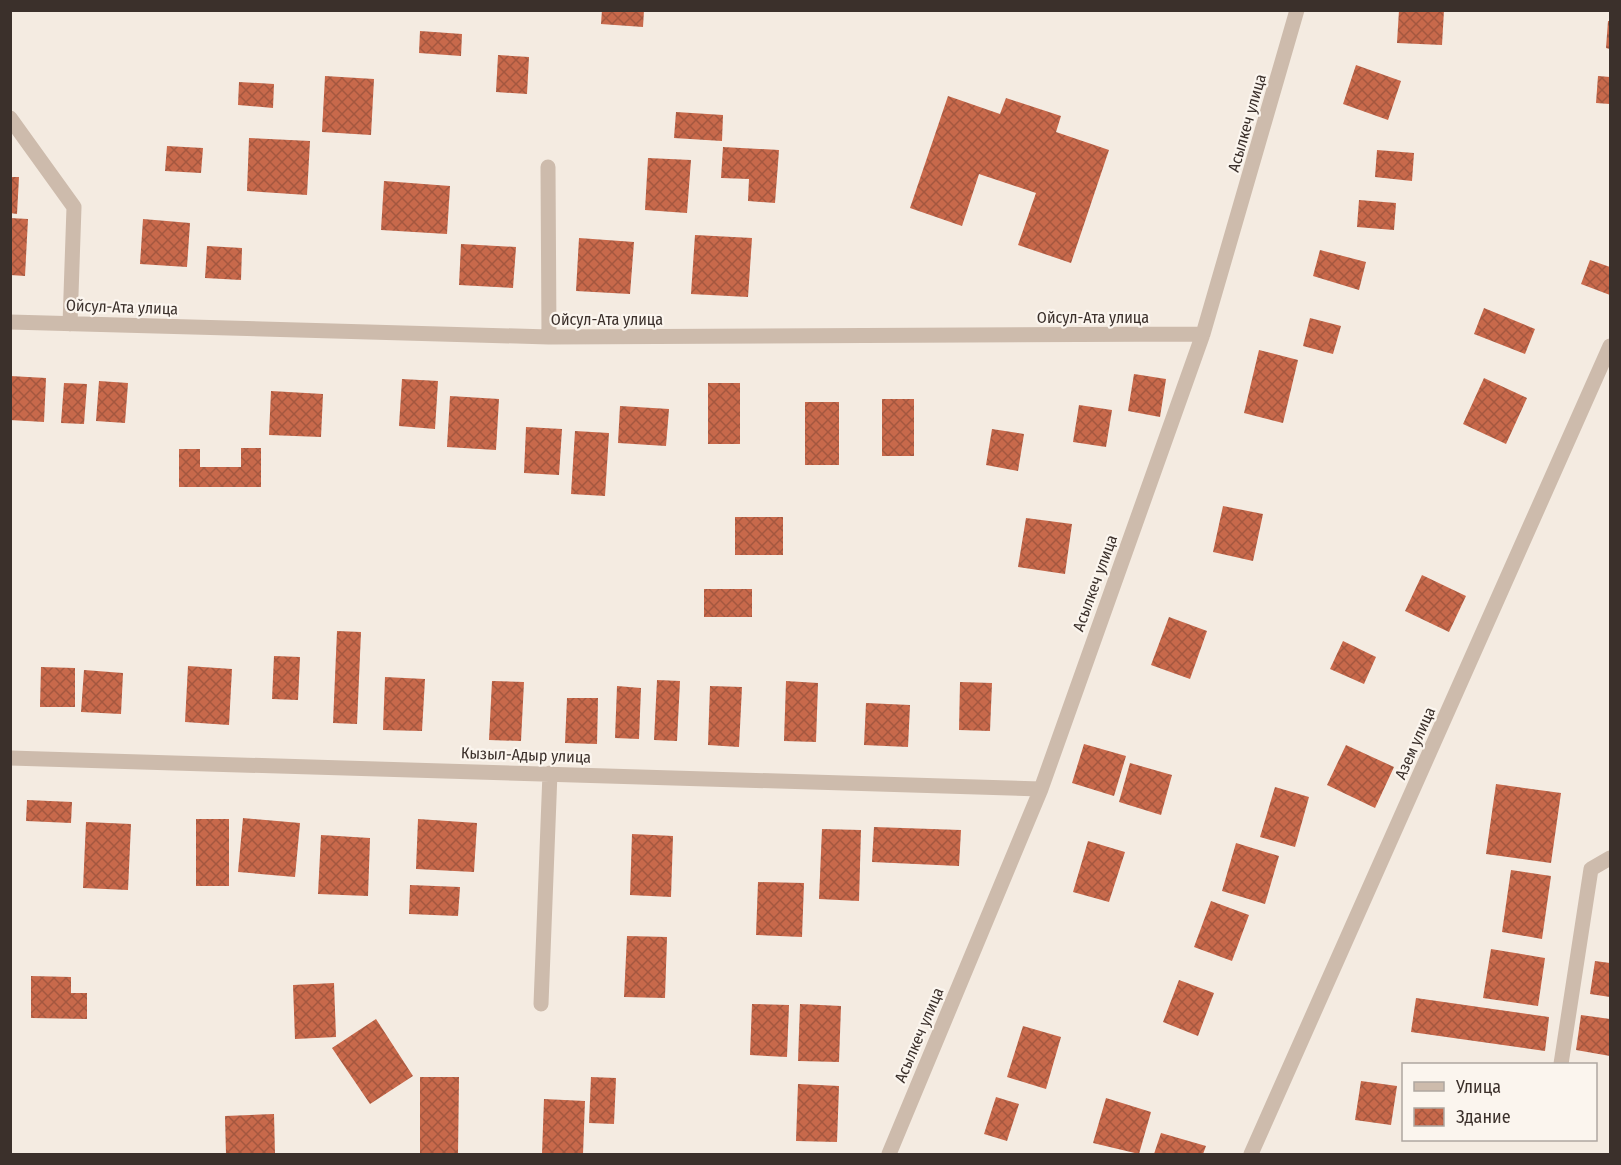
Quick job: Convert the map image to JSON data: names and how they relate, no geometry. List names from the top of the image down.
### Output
{
  "streets": {
    "street": [
      "Асылкеч улица",
      "Ойсул-Ата улица",
      "Азем улица",
      "Кызыл-Адыр улица"
    ]
  },
  "crossings": [
    ["Асылкеч улица", "Ойсул-Ата улица"],
    ["Асылкеч улица", "Кызыл-Адыр улица"]
  ],
  "legend": ["Улица", "Здание"]
}
